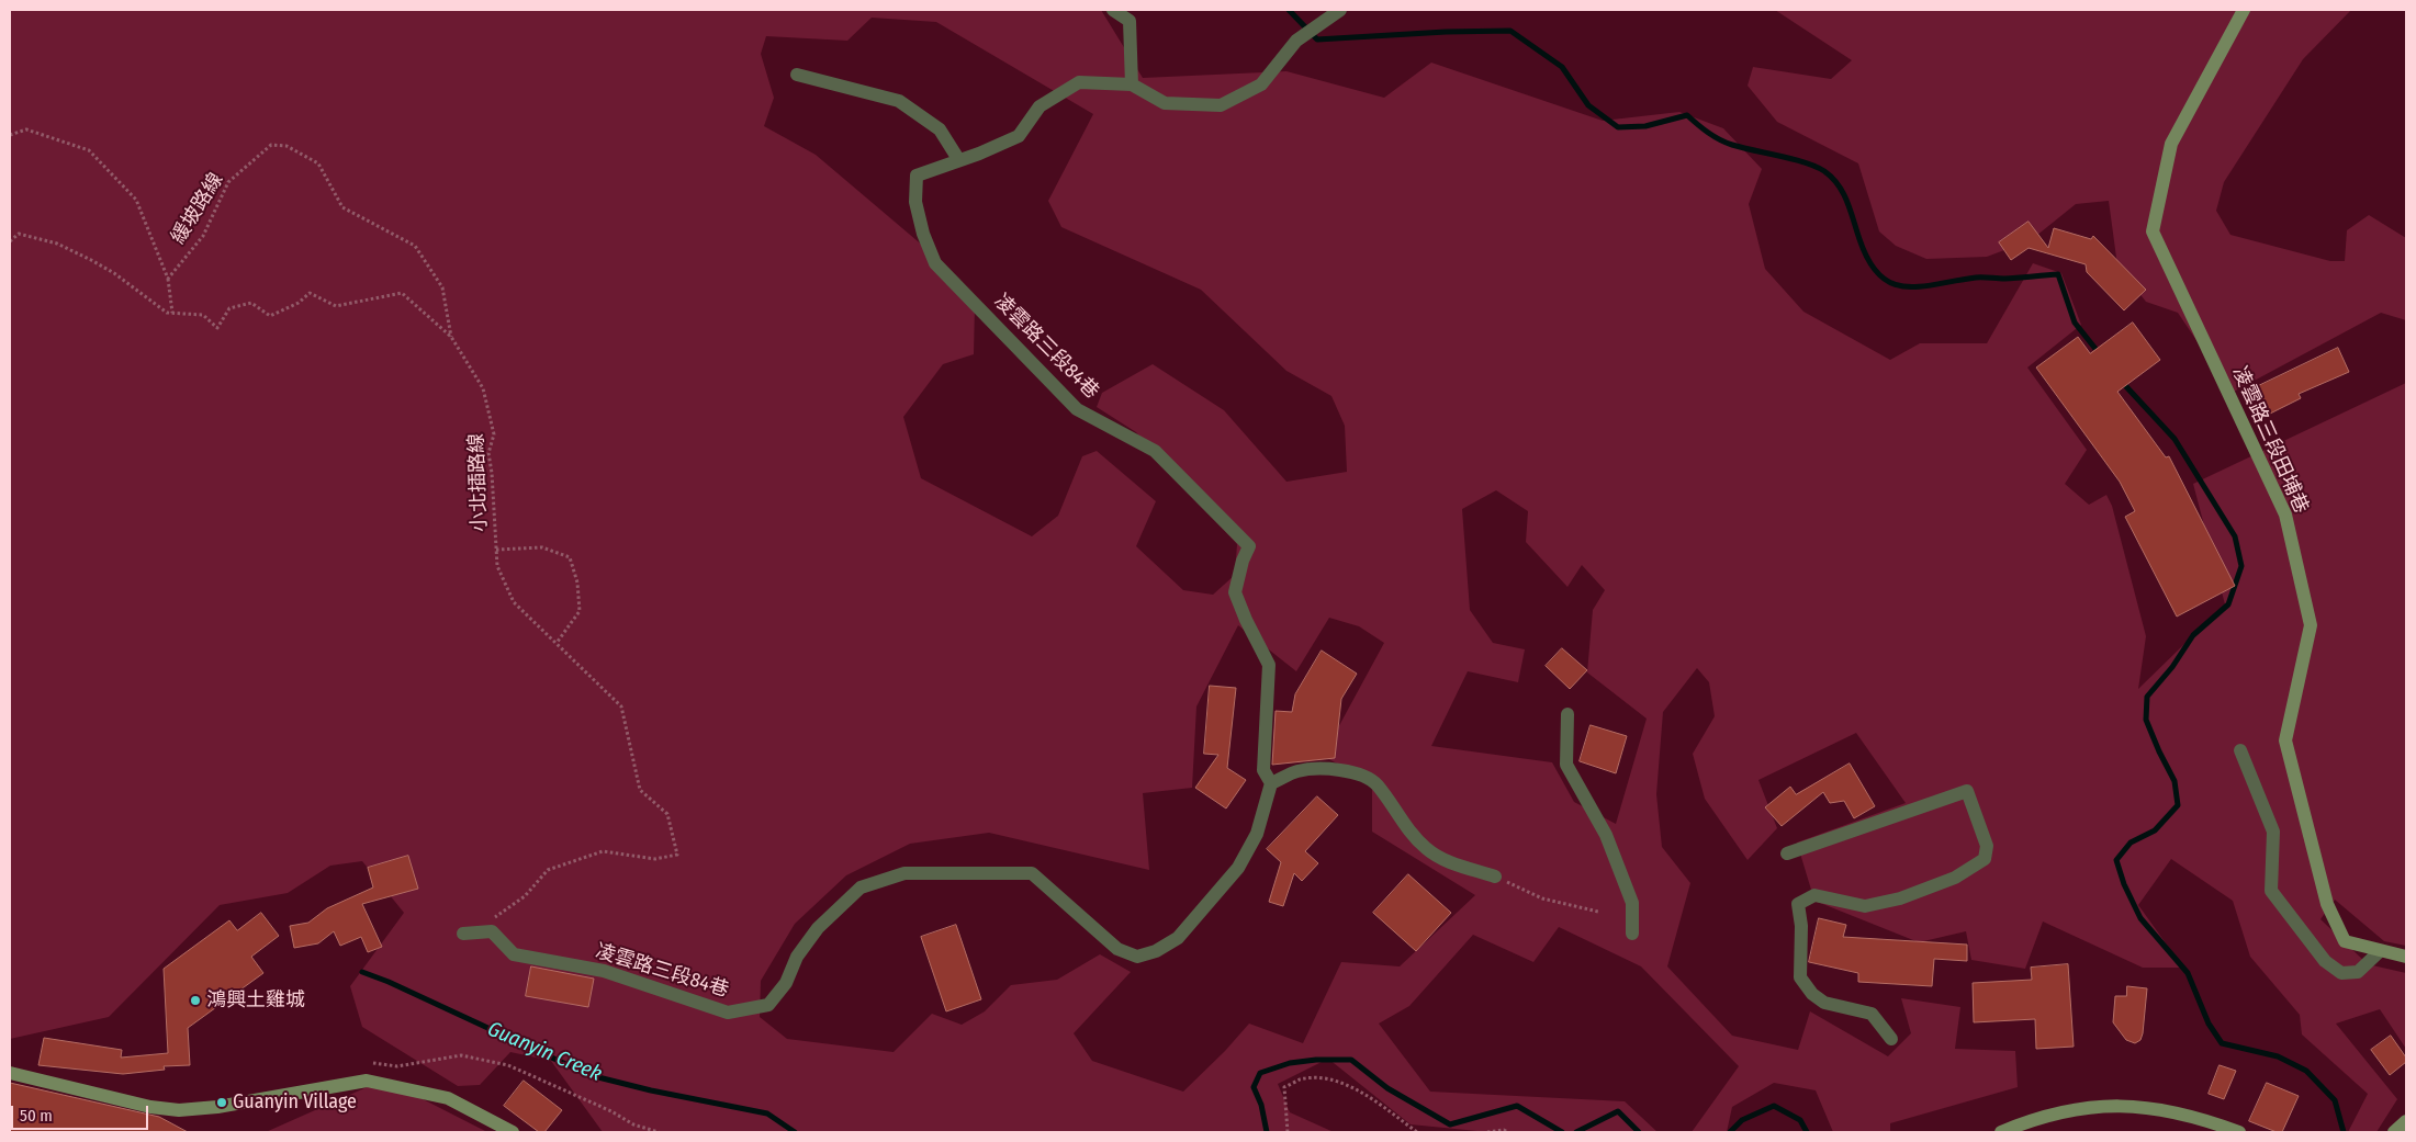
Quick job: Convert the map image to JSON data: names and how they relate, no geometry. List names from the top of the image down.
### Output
{
  "streets": {
    "street": ["凌雲路三段84巷", "凌雲路三段田埔巷"],
    "path": ["緩坡路線", "小北插路線"]
  },
  "crossings": [
    ["緩坡路線", "小北插路線"]
  ],
  "water": ["Guanyin Creek"],
  "places": ["鴻興土雞城", "Guanyin Village"],
  "scale_bar": "50 m"
}
